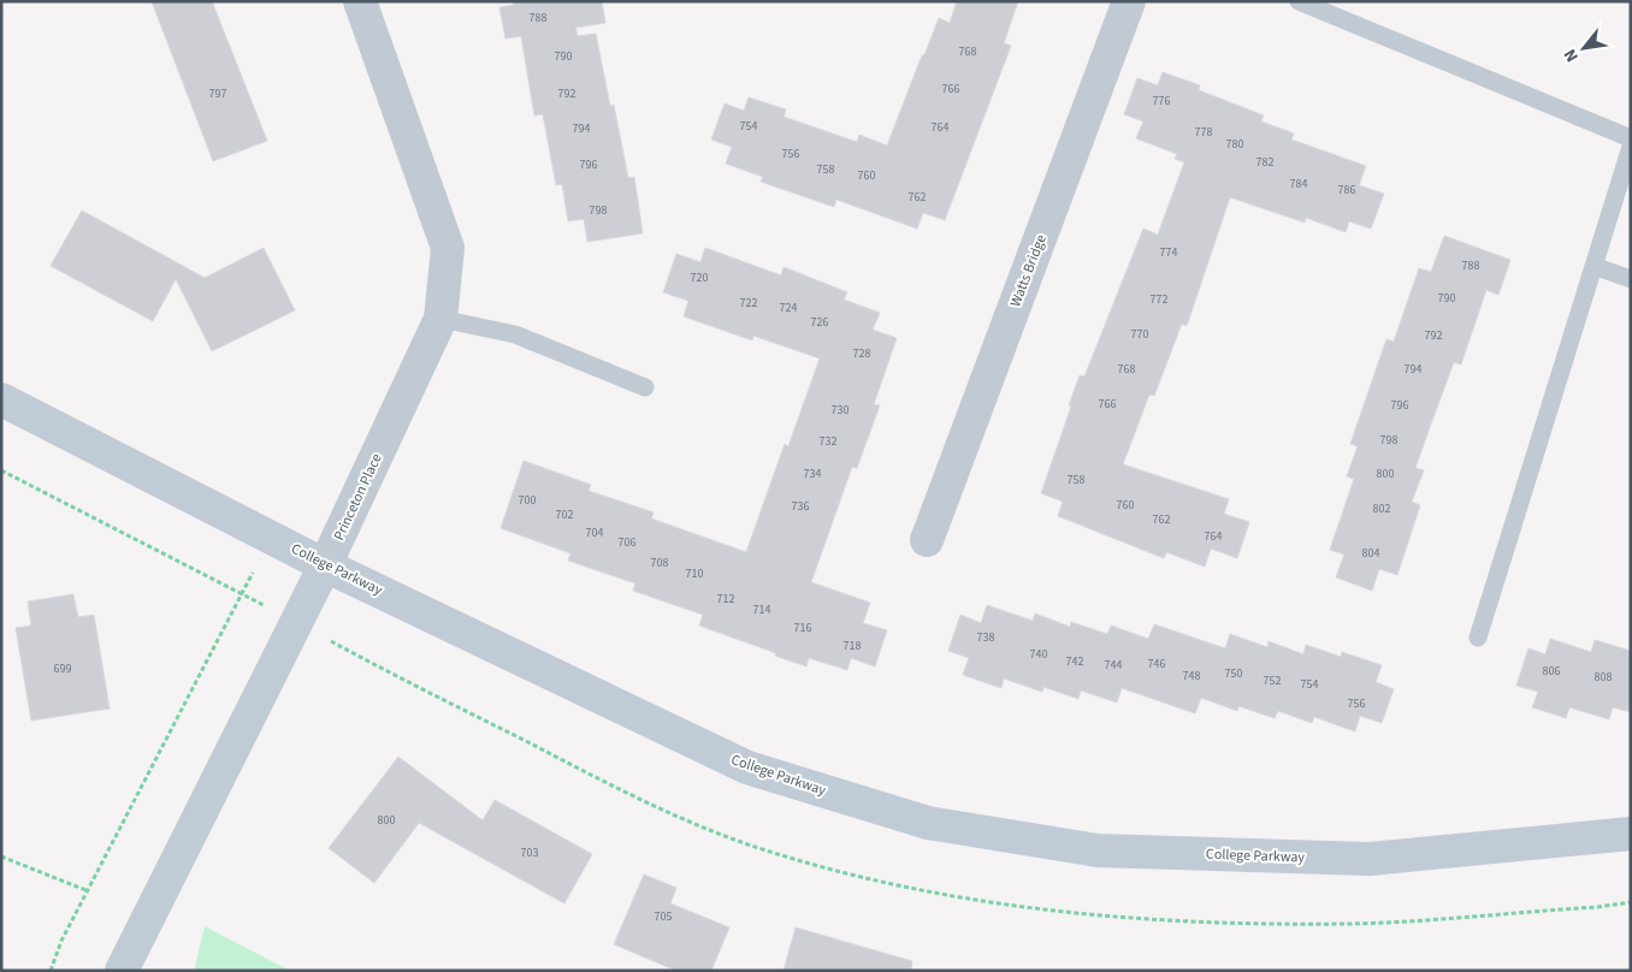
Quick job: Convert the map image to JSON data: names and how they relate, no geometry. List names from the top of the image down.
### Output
{
  "streets": {
    "street": ["Watts Bridge", "Princeton Place", "College Parkway"]
  },
  "crossings": [
    ["Princeton Place", "College Parkway"]
  ],
  "house_numbers": [
    "788",
    "768",
    "790",
    "766",
    "797",
    "792",
    "776",
    "754",
    "764",
    "794",
    "778",
    "780",
    "756",
    "782",
    "796",
    "758",
    "760",
    "784",
    "786",
    "762",
    "798",
    "774",
    "788",
    "720",
    "790",
    "772",
    "722",
    "724",
    "726",
    "770",
    "792",
    "728",
    "768",
    "794",
    "766",
    "796",
    "730",
    "798",
    "732",
    "734",
    "800",
    "758",
    "700",
    "760",
    "736",
    "802",
    "702",
    "762",
    "704",
    "764",
    "706",
    "804",
    "708",
    "710",
    "712",
    "714",
    "716",
    "738",
    "718",
    "740",
    "742",
    "746",
    "744",
    "699",
    "806",
    "750",
    "748",
    "808",
    "752",
    "754",
    "756",
    "800",
    "703",
    "705"
  ],
  "north": "bottom left"
}
